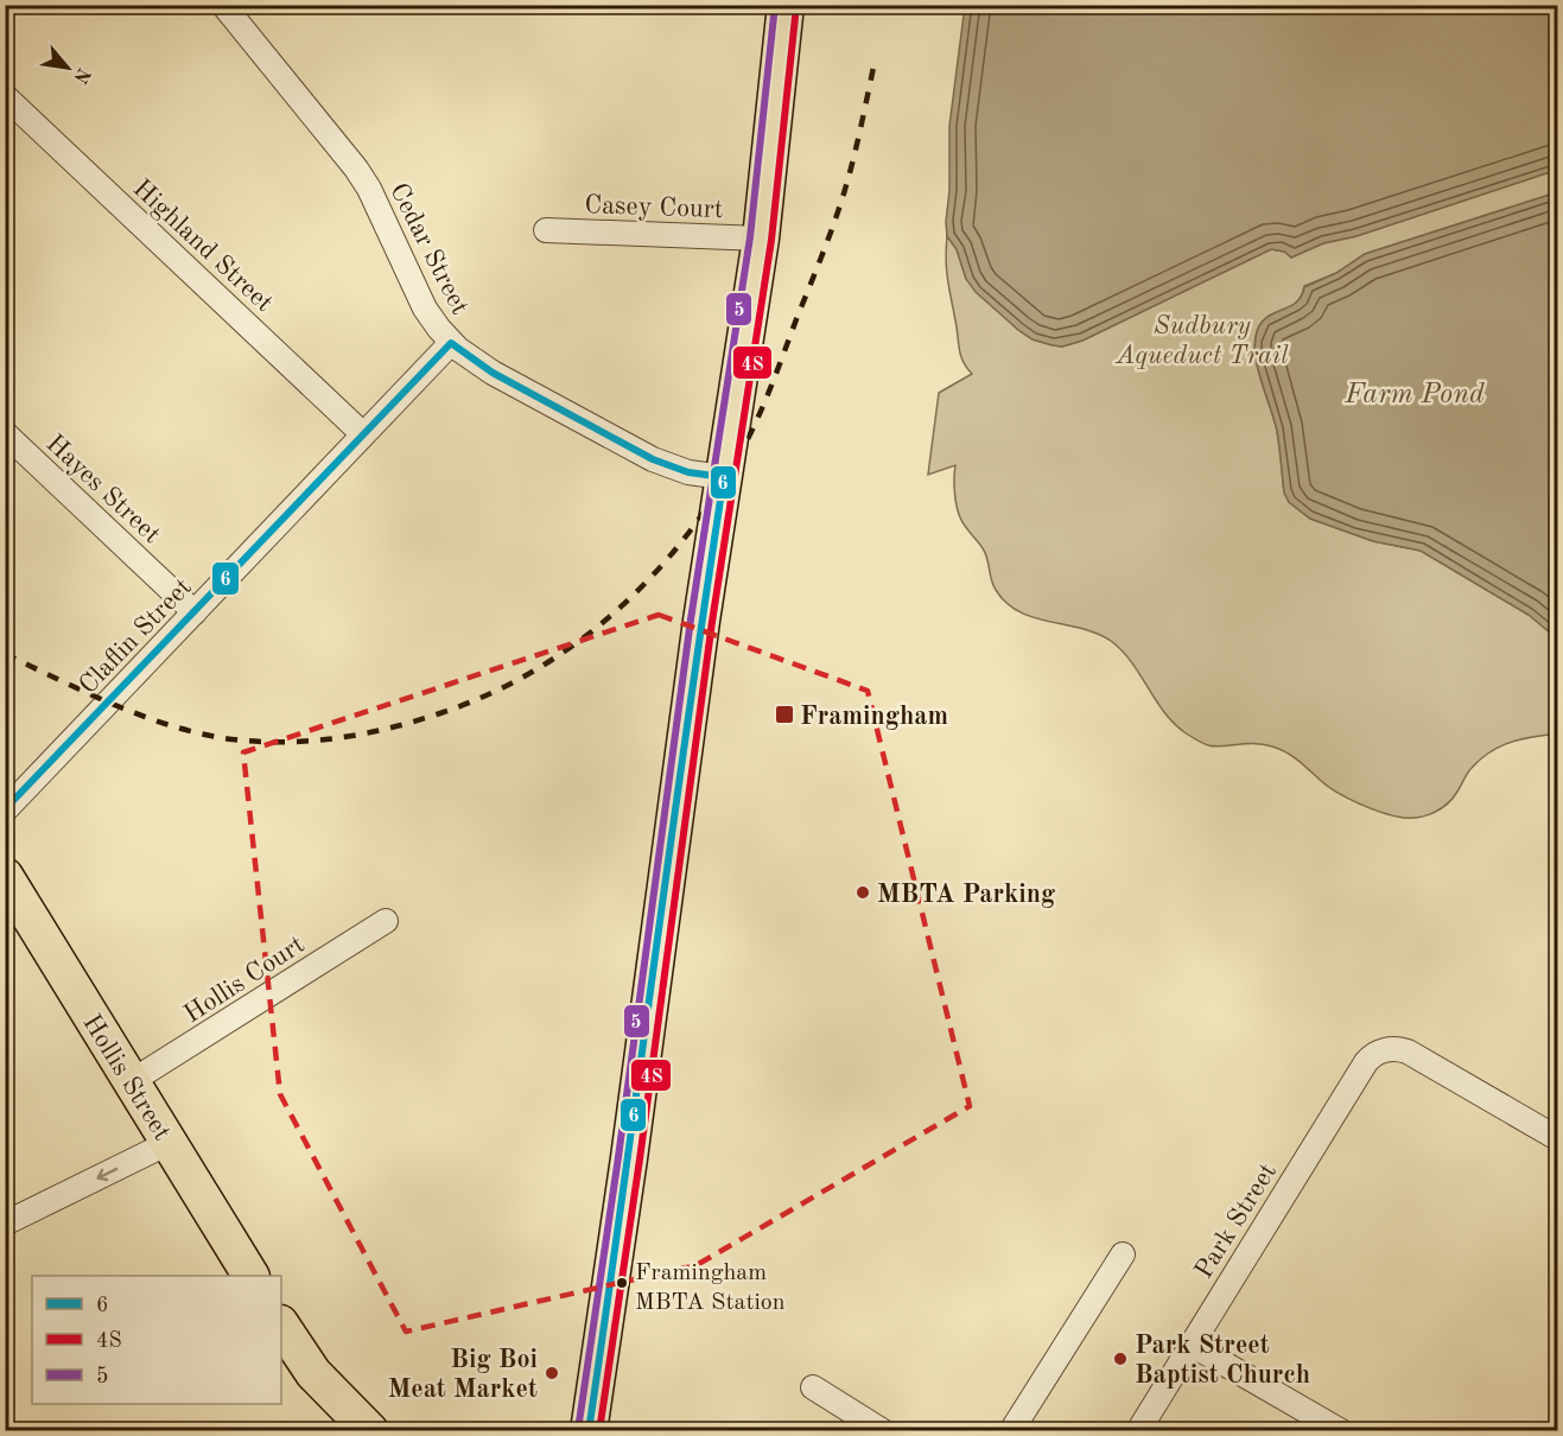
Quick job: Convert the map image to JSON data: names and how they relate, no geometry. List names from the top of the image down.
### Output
{
  "streets": {
    "main road": ["Hollis Street"],
    "street": [
      "Casey Court",
      "Highland Street",
      "Cedar Street",
      "Hayes Street",
      "Claflin Street",
      "Hollis Court",
      "Park Street"
    ]
  },
  "crossings": [
    ["Highland Street", "Claflin Street"],
    ["Cedar Street", "Claflin Street"],
    ["Hayes Street", "Claflin Street"],
    ["Hollis Court", "Hollis Street"]
  ],
  "water": ["Farm Pond"],
  "parks": ["Sudbury Aqueduct Trail"],
  "places": {
    "transit": ["Framingham"],
    "other": [
      "MBTA Parking",
      "Framingham MBTA Station",
      "Park Street Baptist Church",
      "Big Boi Meat Market"
    ]
  },
  "lines": ["transit line 5", "transit line 4S", "transit line 6"],
  "legend": ["6", "4S", "5"],
  "north": "bottom right"
}
